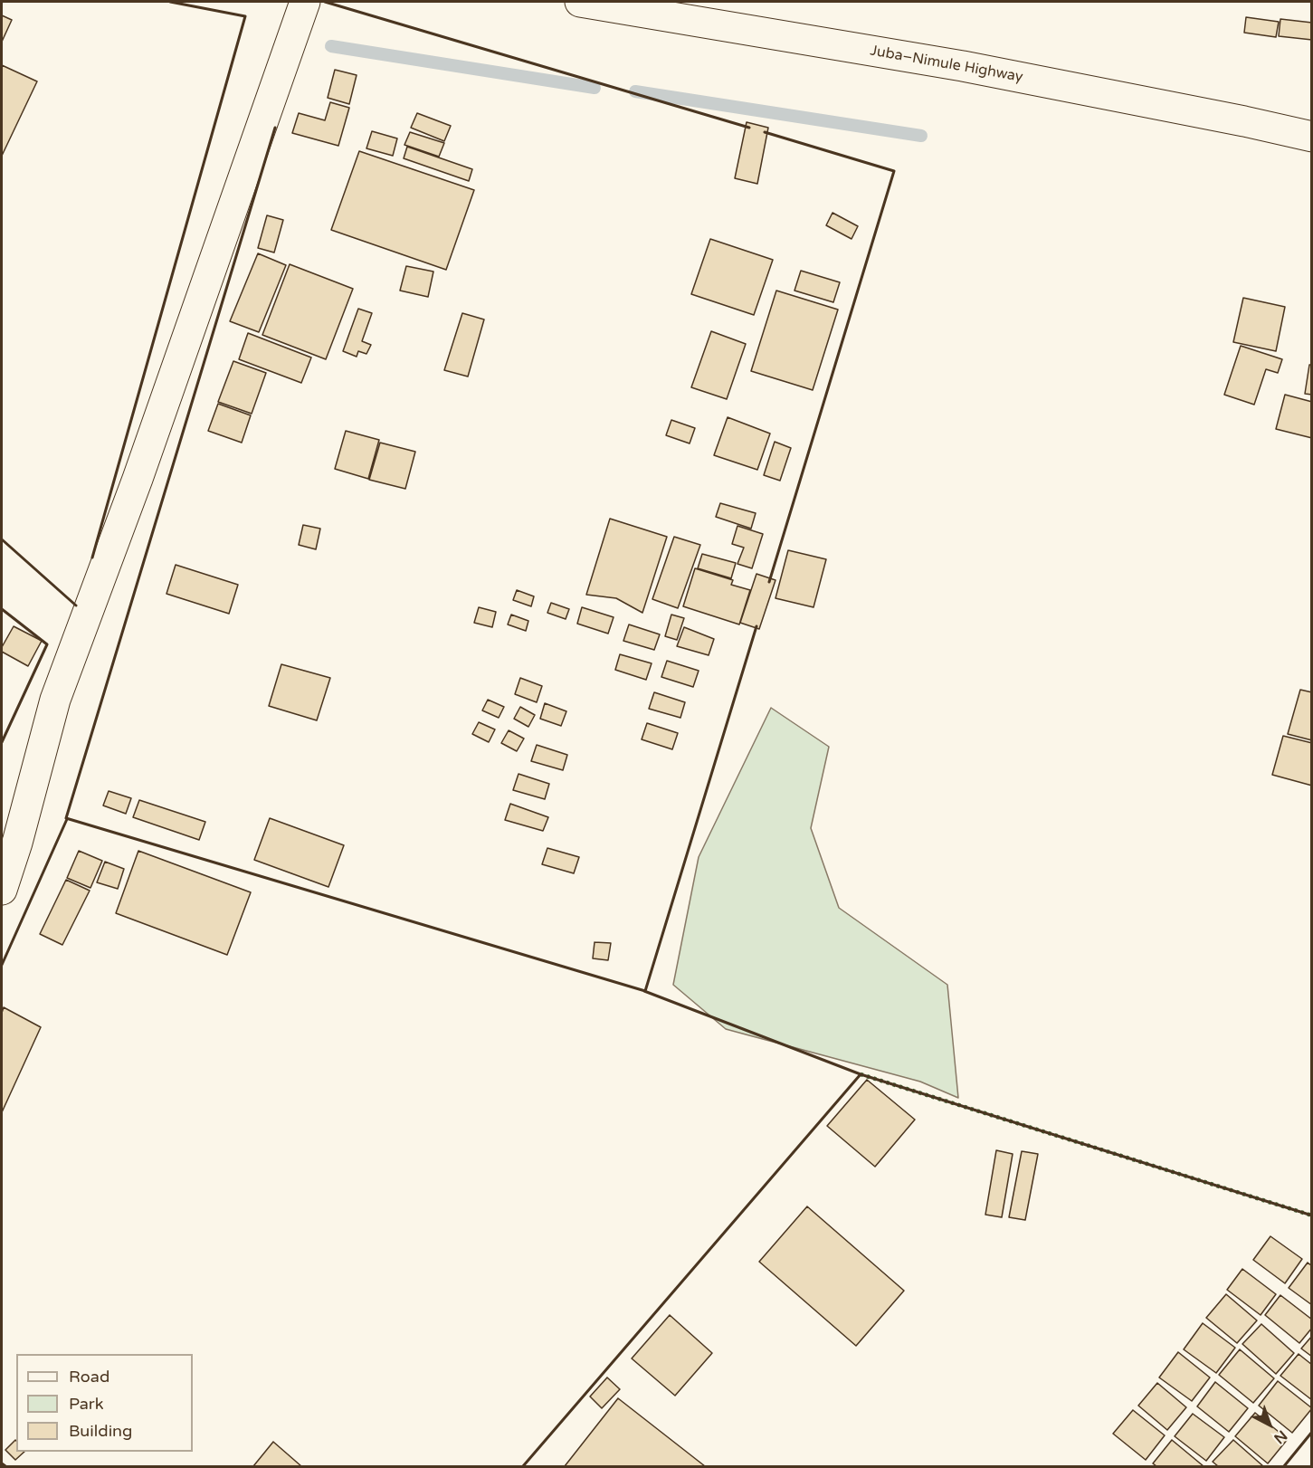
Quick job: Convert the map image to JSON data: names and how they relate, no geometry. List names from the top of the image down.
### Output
{
  "streets": {
    "street": ["Juba–Nimule Highway"]
  },
  "legend": ["Road", "Park", "Building"],
  "north": "bottom right"
}
